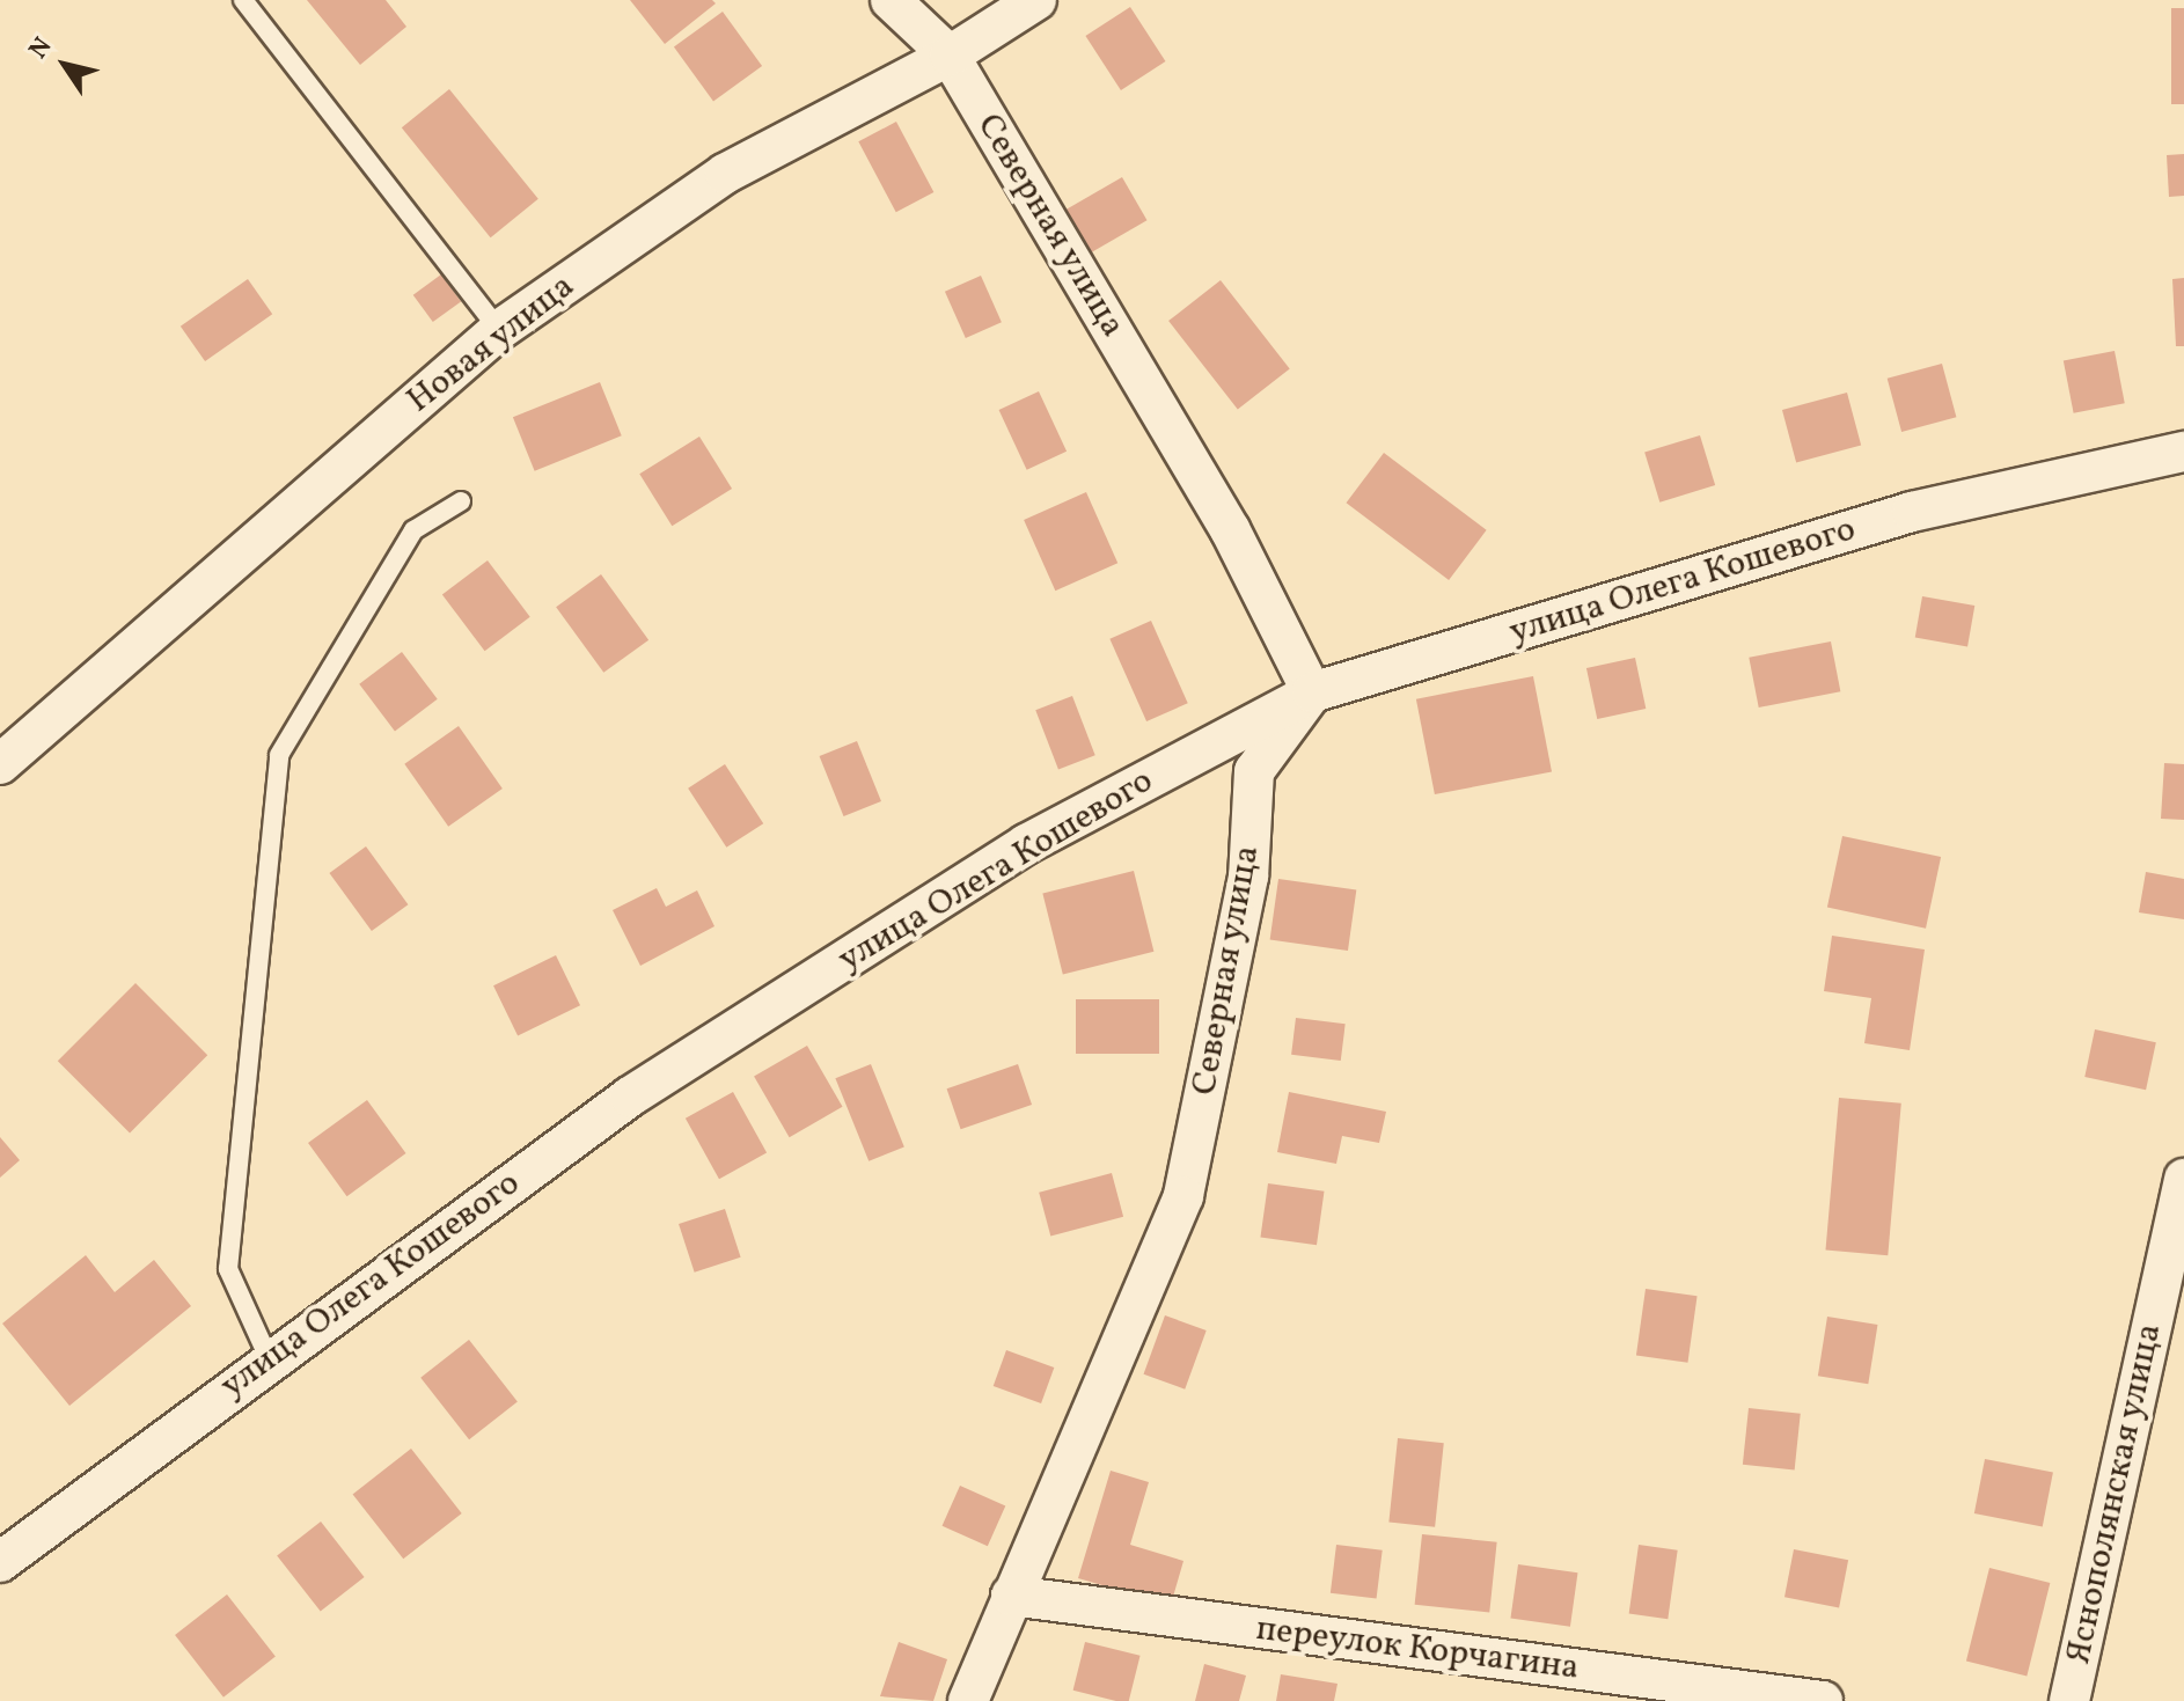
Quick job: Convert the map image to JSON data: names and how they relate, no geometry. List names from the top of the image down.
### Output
{
  "streets": {
    "street": [
      "Северная улица",
      "Новая улица",
      "улица Олега Кошевого",
      "Яснополянская улица",
      "переулок Корчагина"
    ]
  },
  "crossings": [
    ["Северная улица", "Новая улица"],
    ["Северная улица", "улица Олега Кошевого"],
    ["Северная улица", "переулок Корчагина"]
  ],
  "north": "top left"
}
